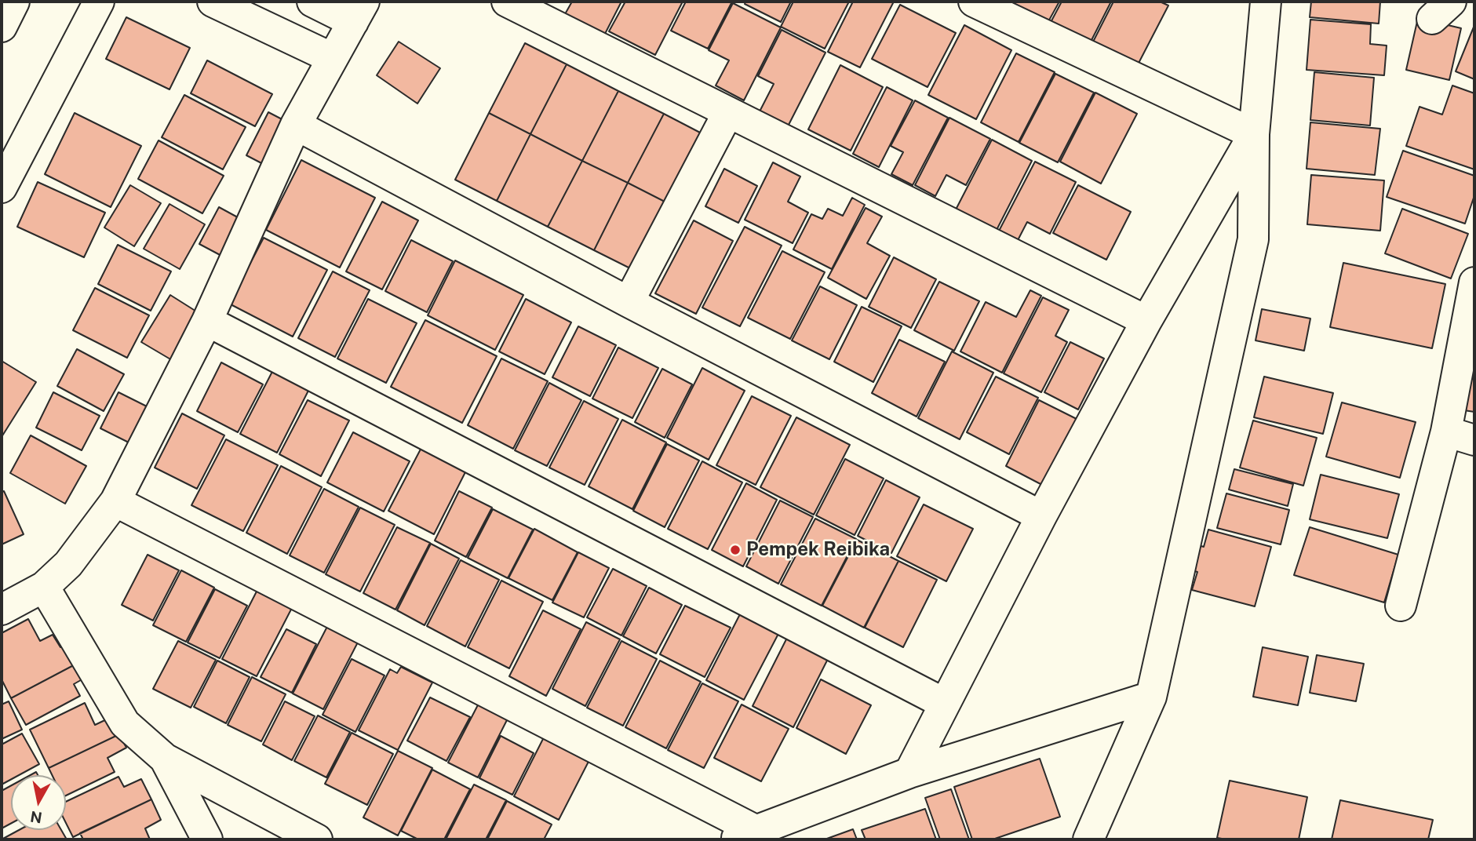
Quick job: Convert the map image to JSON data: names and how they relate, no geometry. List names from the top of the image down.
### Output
{
  "places": ["Pempek Reibika"],
  "north": "bottom"
}
